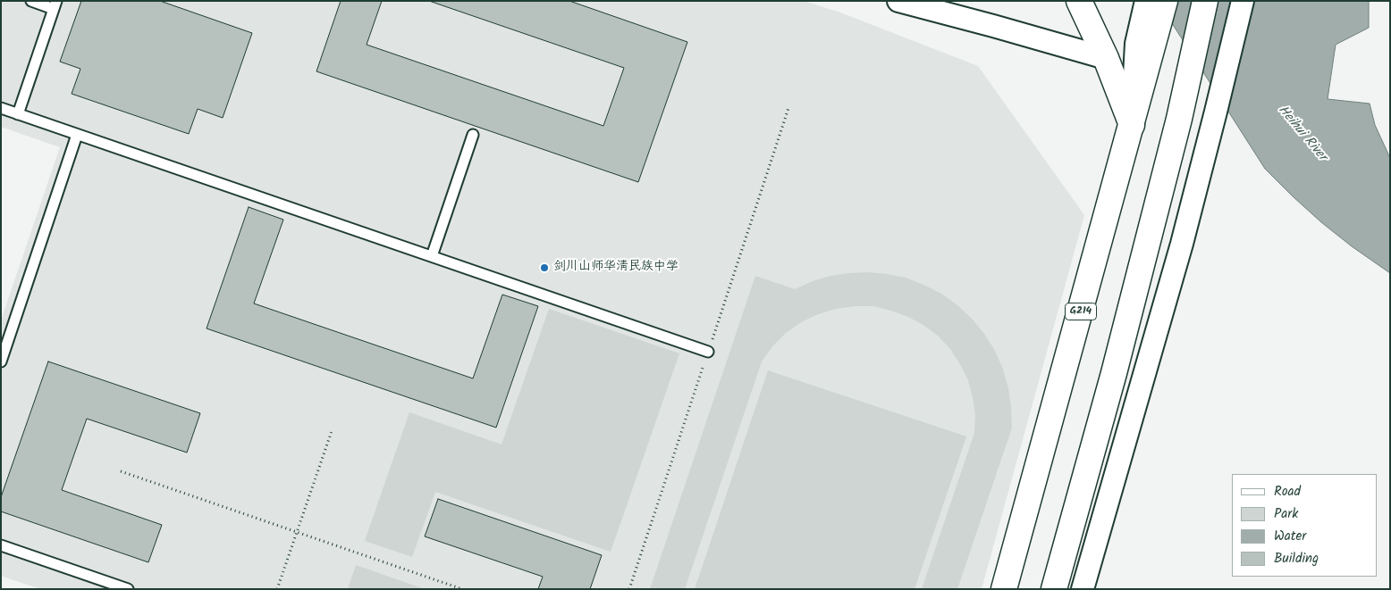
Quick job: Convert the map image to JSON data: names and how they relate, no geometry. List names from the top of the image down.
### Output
{
  "streets": {
    "main road": ["G214"]
  },
  "water": ["Heihui River"],
  "places": ["剑川山师华清民族中学"],
  "legend": [
    "Road",
    "Park",
    "Water",
    "Building"
  ]
}
